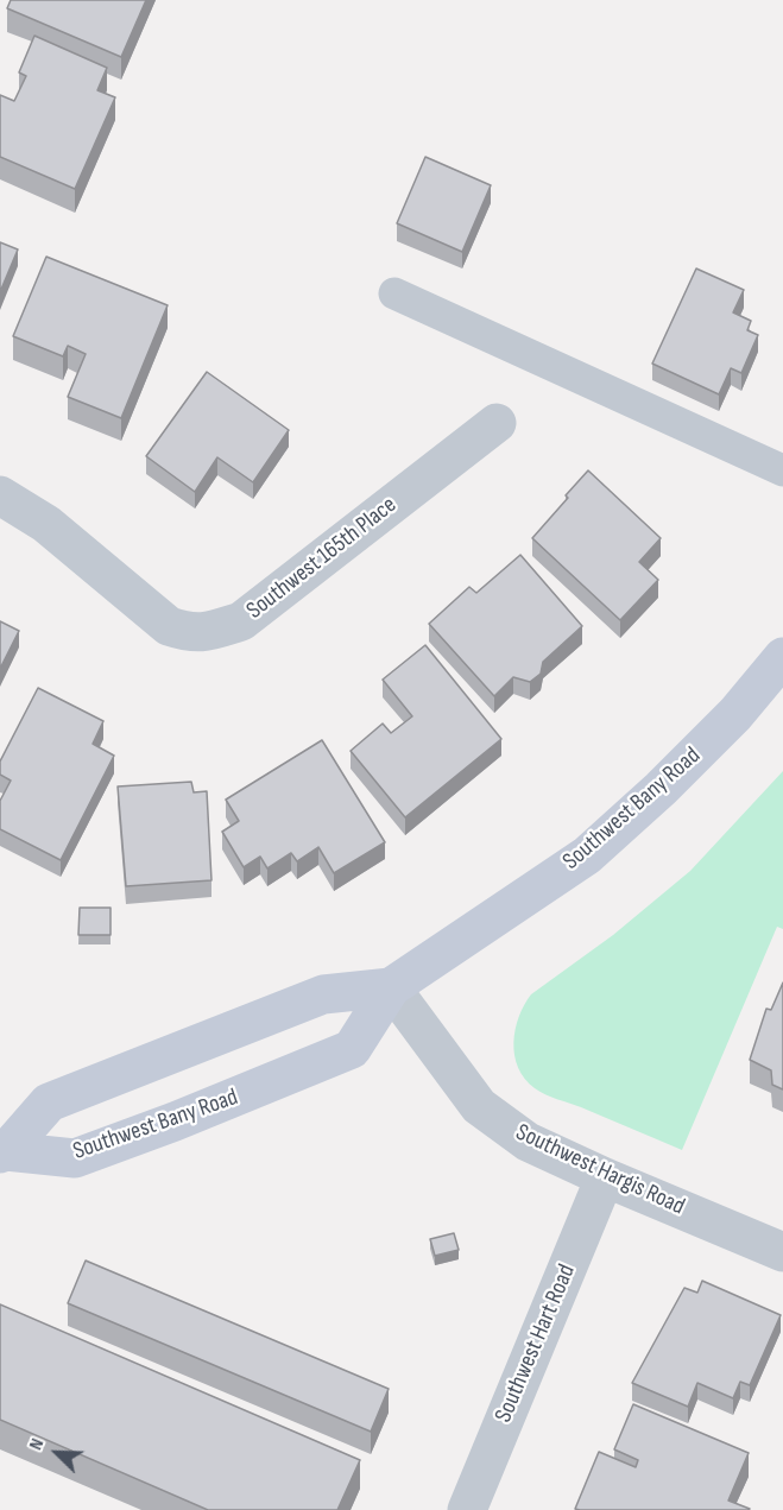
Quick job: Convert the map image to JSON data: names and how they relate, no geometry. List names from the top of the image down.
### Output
{
  "streets": {
    "main road": ["Southwest Bany Road"],
    "street": ["Southwest 165th Place", "Southwest Hargis Road", "Southwest Hart Road"]
  },
  "crossings": [
    ["Southwest Bany Road", "Southwest Hargis Road"],
    ["Southwest Hargis Road", "Southwest Hart Road"]
  ],
  "north": "top left"
}
